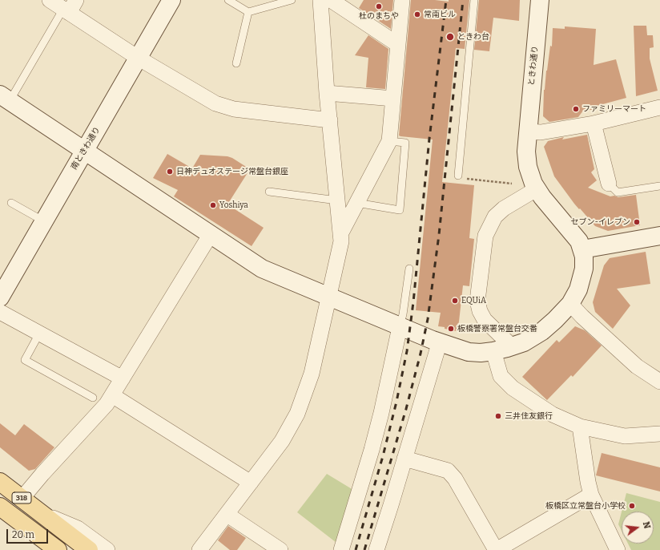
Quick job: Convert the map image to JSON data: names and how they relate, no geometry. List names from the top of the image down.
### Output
{
  "streets": {
    "main road": ["318"],
    "street": ["ときわ通り", "南ときわ通り"]
  },
  "places": [
    "杜のまちや",
    "常南ビル",
    "ときわ台",
    "ファミリーマート",
    "日神デュオステージ常盤台銀座",
    "Yoshiya",
    "セブン-イレブン",
    "EQUiA",
    "板橋警察署常盤台交番",
    "三井住友銀行",
    "板橋区立常盤台小学校"
  ],
  "scale_bar": "20 m",
  "north": "right"
}
